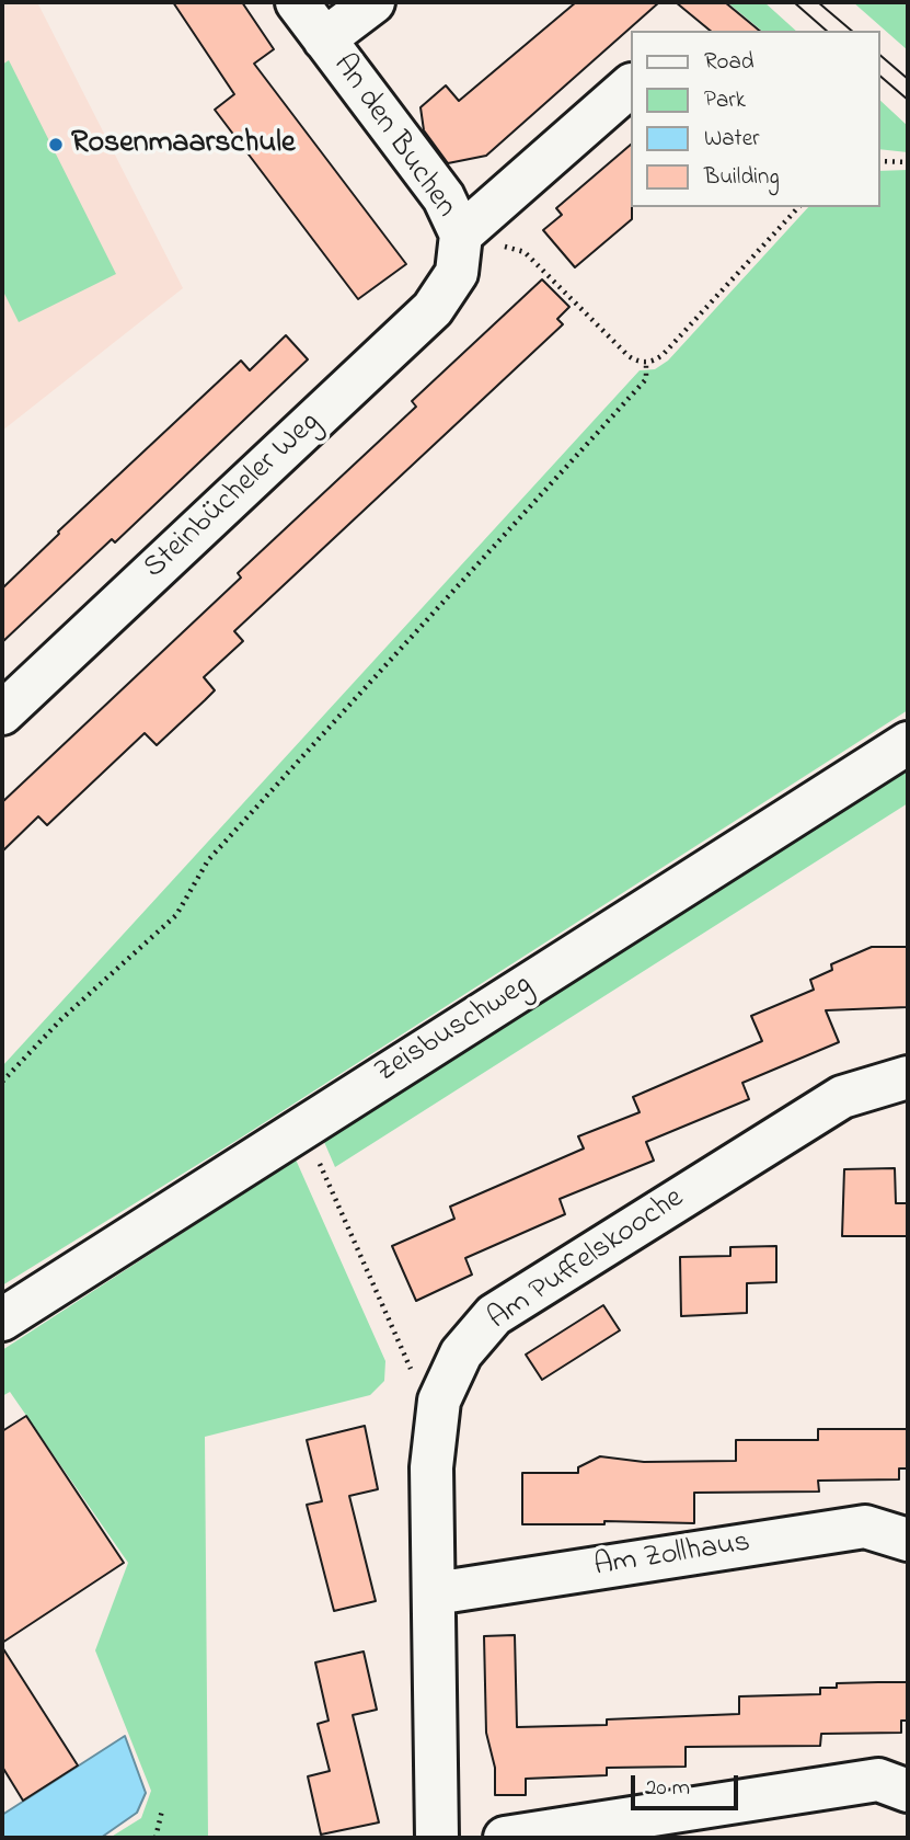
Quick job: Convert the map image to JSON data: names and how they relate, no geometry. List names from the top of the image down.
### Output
{
  "streets": {
    "street": [
      "An den Buchen",
      "Steinbücheler Weg",
      "Zeisbuschweg",
      "Am Puffelskooche",
      "Am Zollhaus"
    ]
  },
  "crossings": [
    ["An den Buchen", "Steinbücheler Weg"],
    ["Am Puffelskooche", "Am Zollhaus"]
  ],
  "places": ["Rosenmaarschule"],
  "legend": [
    "Road",
    "Park",
    "Water",
    "Building"
  ],
  "scale_bar": "20 m"
}
